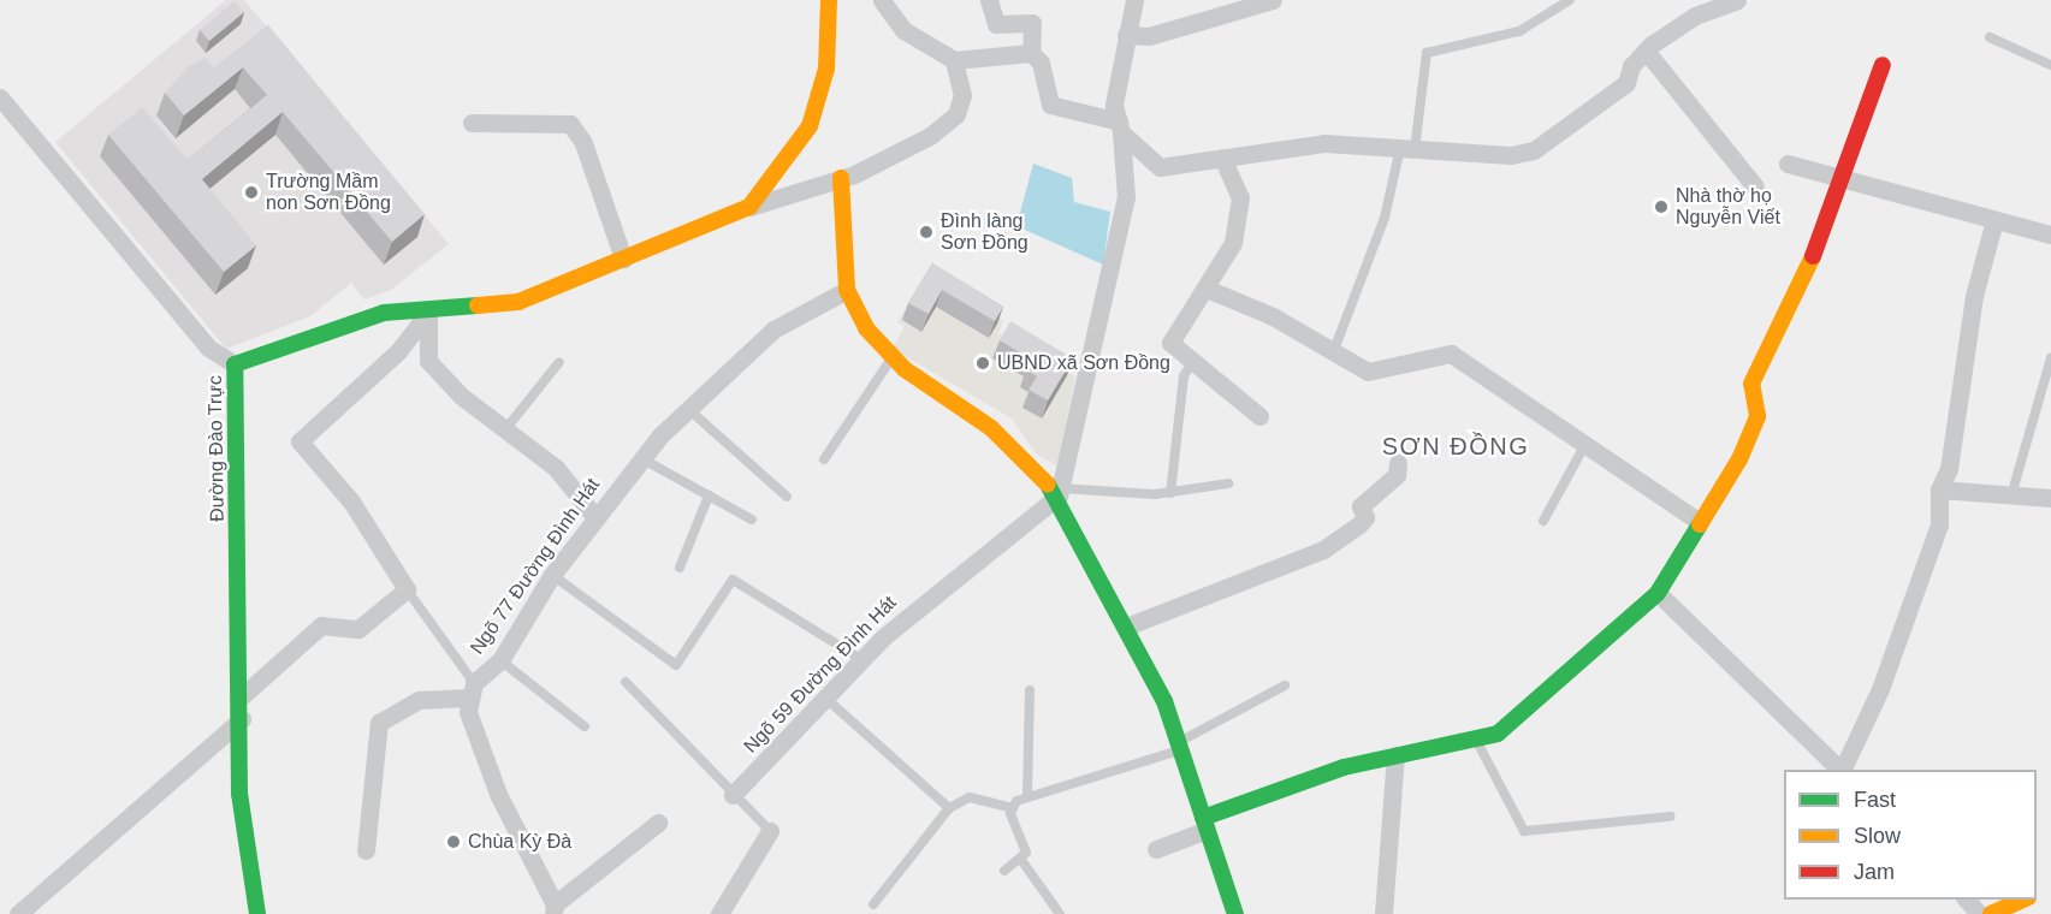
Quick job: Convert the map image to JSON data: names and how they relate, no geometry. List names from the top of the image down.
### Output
{
  "streets": {
    "street": ["Đường Đào Trực", "Ngõ 77 Đường Đình Hát", "Ngõ 59 Đường Đình Hát"]
  },
  "districts": ["SƠN ĐỒNG"],
  "places": [
    "Trường Mầm non Sơn Đồng",
    "Nhà thờ họ Nguyễn Viết",
    "Đình làng Sơn Đồng",
    "UBND xã Sơn Đồng",
    "Chùa Kỳ Đà"
  ],
  "legend": ["Fast", "Slow", "Jam"]
}
